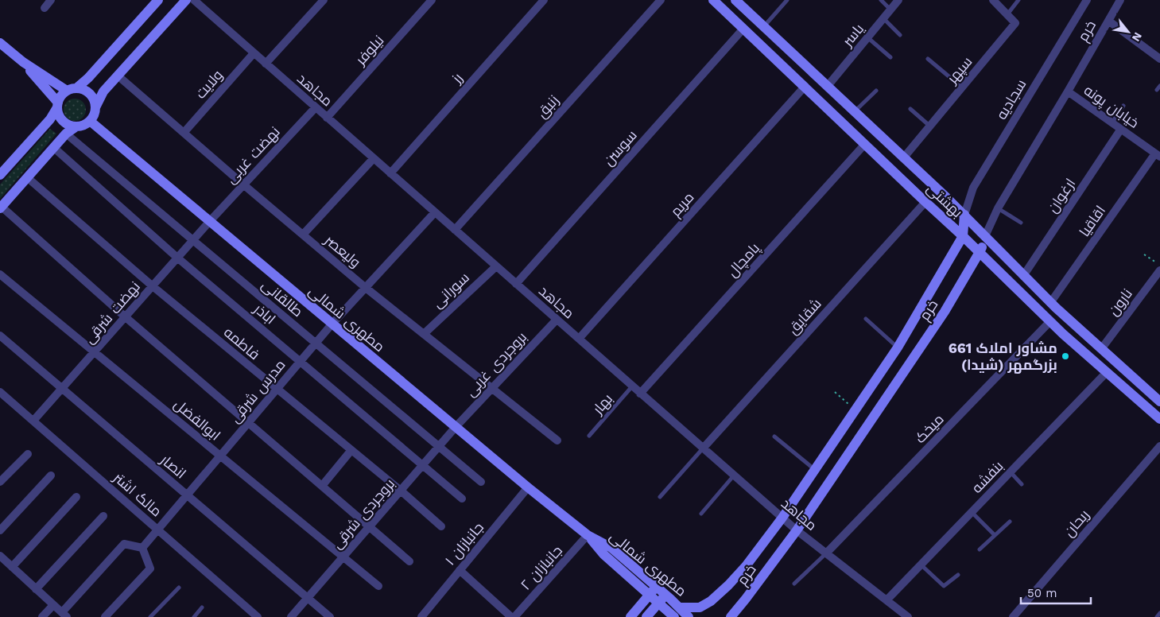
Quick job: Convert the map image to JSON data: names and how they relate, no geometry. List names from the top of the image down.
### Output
{
  "streets": {
    "street": [
      "خرم",
      "یاسر",
      "نیلوفر",
      "سپهر",
      "رز",
      "ولایت",
      "مجاهد",
      "سجادیه",
      "زنبق",
      "خیابان پونه",
      "سوسن",
      "نهضت غربی",
      "ارغوان",
      "بهشتی",
      "مریم",
      "اقاقیا",
      "ولیعصر",
      "پامچال",
      "سورانی",
      "طالقانی",
      "نارون",
      "نهضت شرقی",
      "اباذر",
      "شقایق",
      "مطهری شمالی",
      "فاطمه",
      "بروجردی غربی",
      "مدرس شرقی",
      "ابوالفضل",
      "میخک",
      "انصار",
      "بنفشه",
      "مالک اشتر",
      "بروجردی شرقی",
      "ریحان",
      "جانبازان ۱",
      "جانبازان ۲"
    ],
    "lane": ["بهار"]
  },
  "crossings": [
    ["خرم", "مجاهد"],
    ["خرم", "سجادیه"],
    ["خرم", "خیابان پونه"],
    ["خرم", "بهشتی"],
    ["خرم", "مطهری شمالی"],
    ["یاسر", "بهشتی"],
    ["نیلوفر", "مجاهد"],
    ["سپهر", "بهشتی"],
    ["رز", "مجاهد"],
    ["ولایت", "مجاهد"],
    ["ولایت", "ولیعصر"],
    ["مجاهد", "زنبق"],
    ["مجاهد", "سوسن"],
    ["مجاهد", "نهضت غربی"],
    ["مجاهد", "مریم"],
    ["مجاهد", "پامچال"],
    ["مجاهد", "سورانی"],
    ["مجاهد", "شقایق"],
    ["مجاهد", "بروجردی غربی"],
    ["مجاهد", "مدرس شرقی"],
    ["مجاهد", "بهار"],
    ["مجاهد", "میخک"],
    ["مجاهد", "بنفشه"],
    ["سجادیه", "بهشتی"],
    ["خیابان پونه", "ارغوان"],
    ["خیابان پونه", "اقاقیا"],
    ["سوسن", "بهشتی"],
    ["نهضت غربی", "ولیعصر"],
    ["نهضت غربی", "نهضت شرقی"],
    ["نهضت غربی", "مطهری شمالی"],
    ["ارغوان", "بهشتی"],
    ["بهشتی", "مریم"],
    ["بهشتی", "اقاقیا"],
    ["بهشتی", "پامچال"],
    ["بهشتی", "نارون"],
    ["بهشتی", "شقایق"],
    ["بهشتی", "میخک"],
    ["بهشتی", "بنفشه"],
    ["ولیعصر", "سورانی"],
    ["ولیعصر", "بروجردی غربی"],
    ["ولیعصر", "مدرس شرقی"],
    ["طالقانی", "نهضت شرقی"],
    ["طالقانی", "مدرس شرقی"],
    ["طالقانی", "بروجردی شرقی"],
    ["نهضت شرقی", "اباذر"],
    ["نهضت شرقی", "مطهری شمالی"],
    ["نهضت شرقی", "فاطمه"],
    ["نهضت شرقی", "ابوالفضل"],
    ["نهضت شرقی", "انصار"],
    ["نهضت شرقی", "مالک اشتر"],
    ["اباذر", "مدرس شرقی"],
    ["اباذر", "بروجردی شرقی"],
    ["مطهری شمالی", "بروجردی غربی"],
    ["مطهری شمالی", "مدرس شرقی"],
    ["مطهری شمالی", "بروجردی شرقی"],
    ["مطهری شمالی", "جانبازان ۱"],
    ["مطهری شمالی", "جانبازان ۲"],
    ["فاطمه", "مدرس شرقی"],
    ["فاطمه", "بروجردی شرقی"],
    ["بروجردی غربی", "بروجردی شرقی"],
    ["مدرس شرقی", "ابوالفضل"],
    ["مدرس شرقی", "انصار"],
    ["مدرس شرقی", "مالک اشتر"],
    ["ابوالفضل", "بروجردی شرقی"],
    ["انصار", "بروجردی شرقی"]
  ],
  "places": ["مشاور املاک 661 بزرگمهر (شیدا)"],
  "scale_bar": "50 m",
  "north": "bottom right"
}
